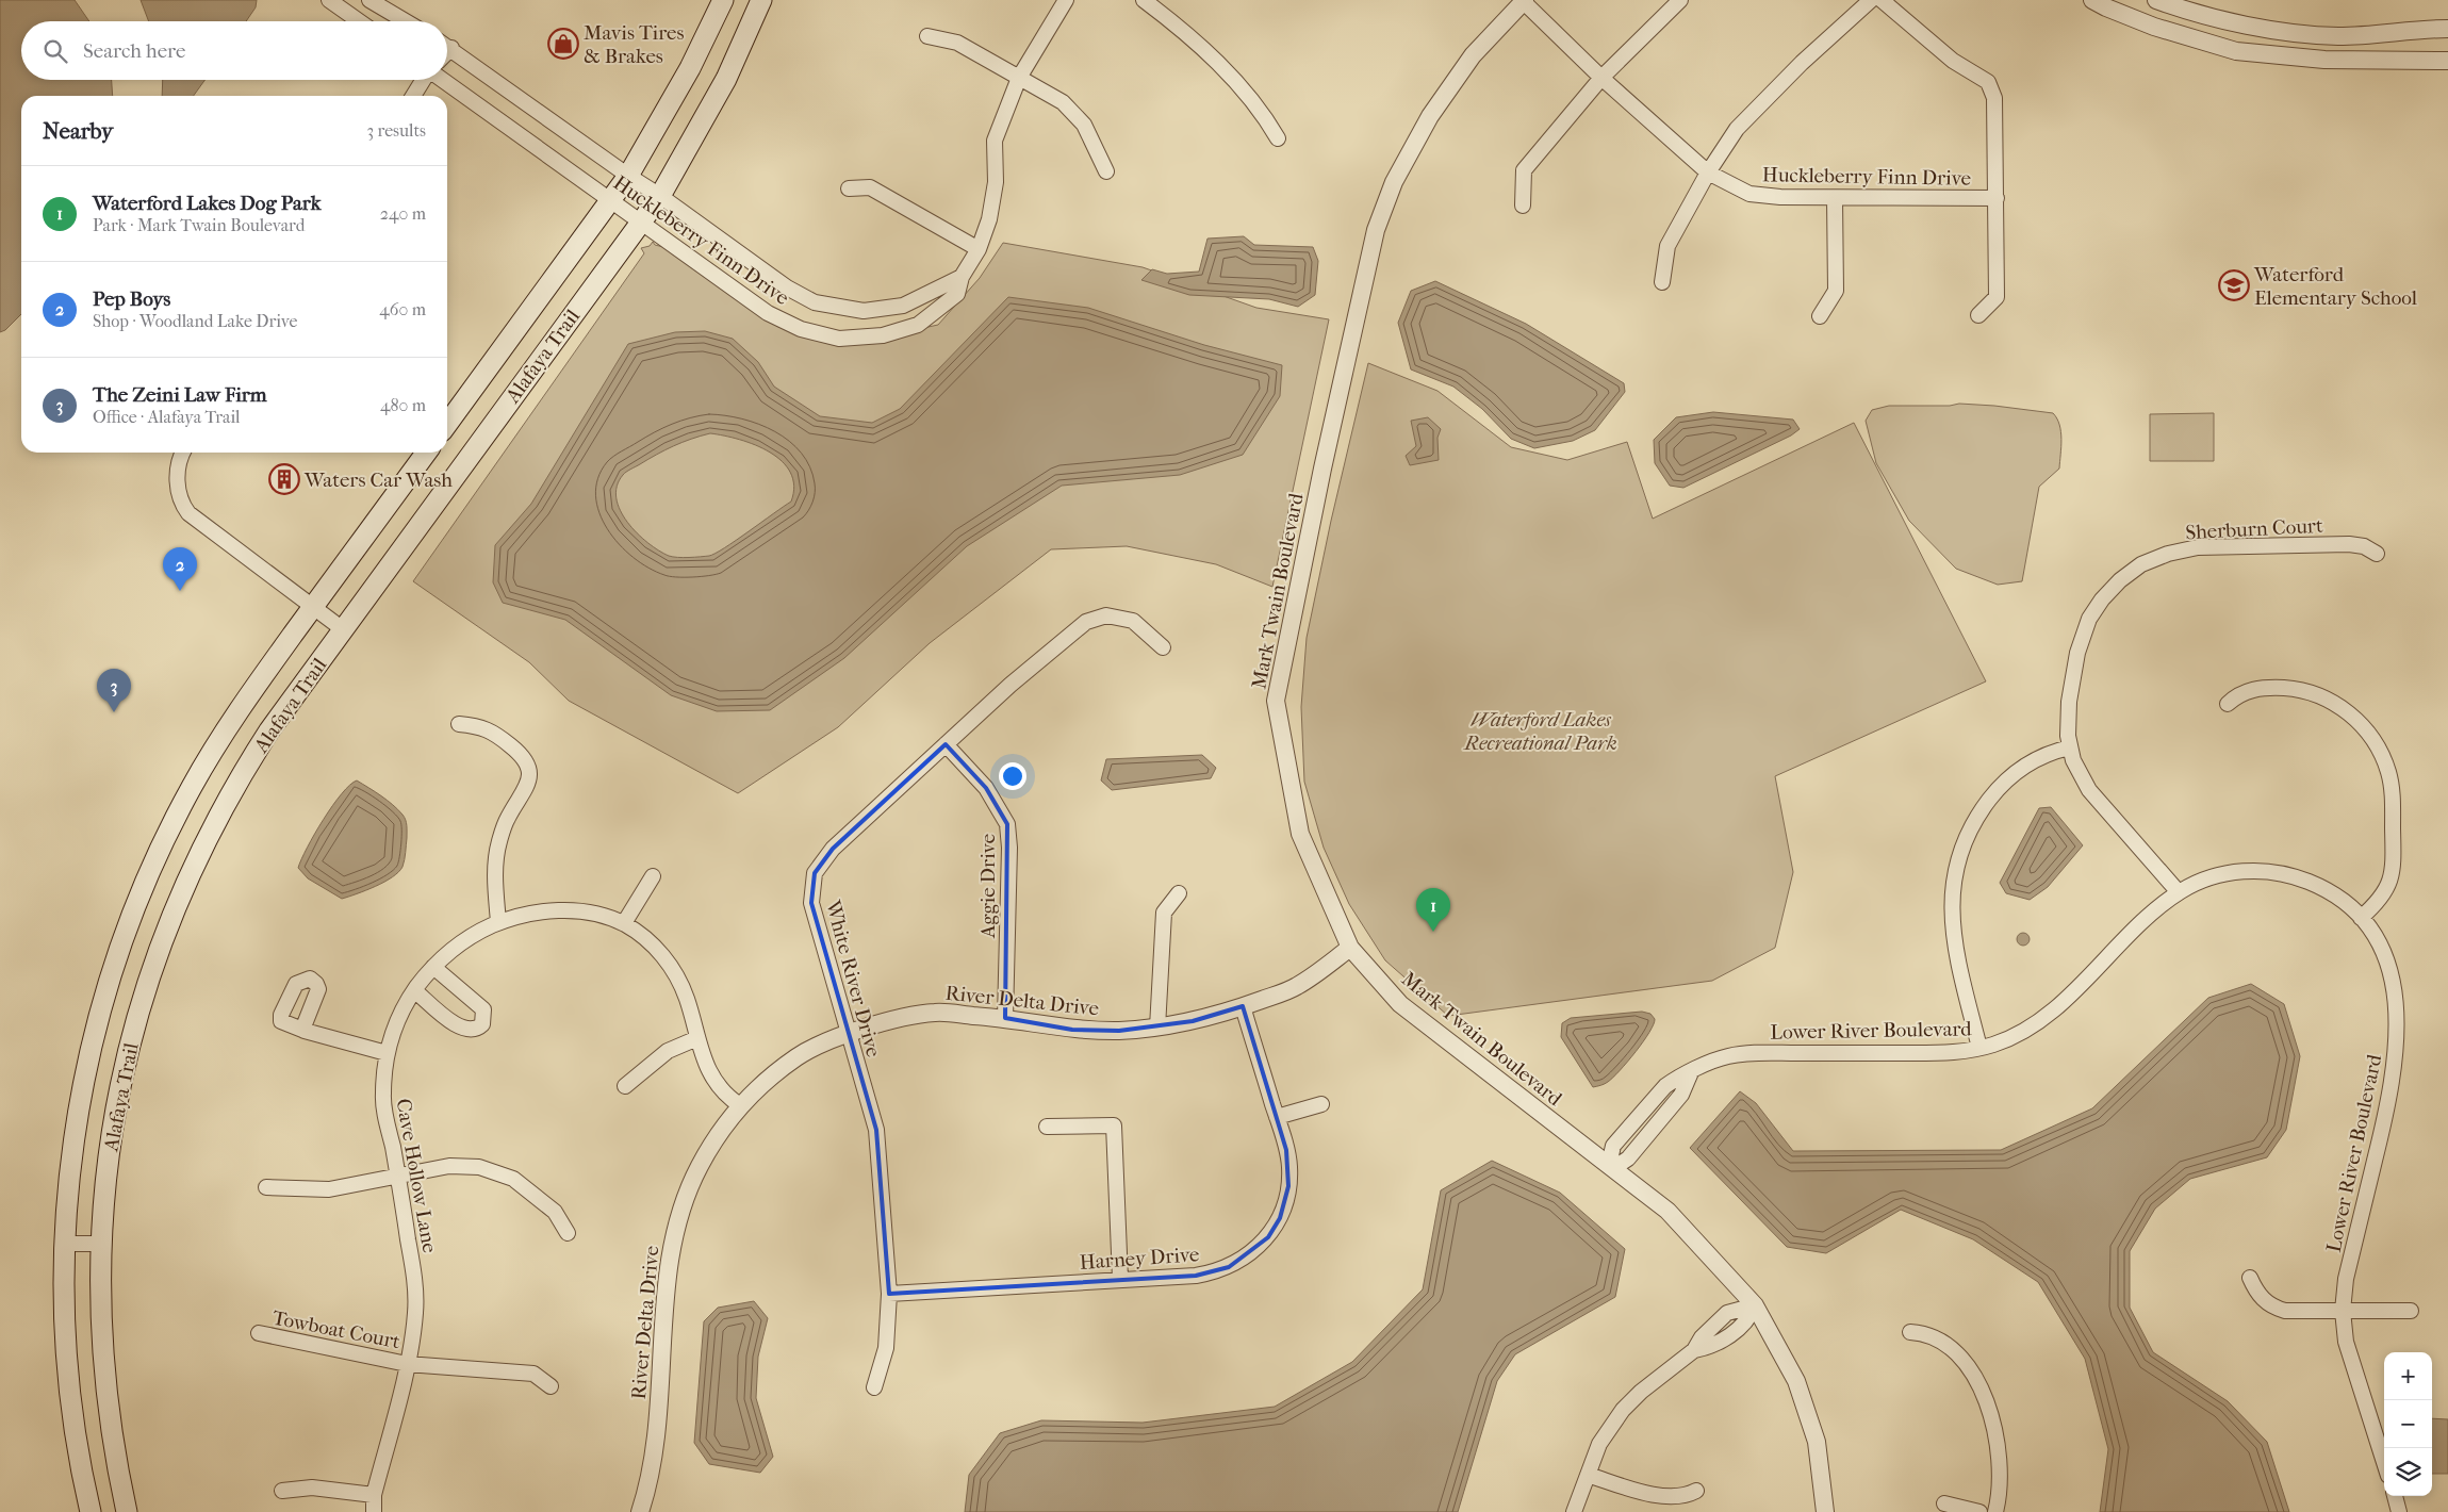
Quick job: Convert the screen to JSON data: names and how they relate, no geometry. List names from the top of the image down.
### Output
{
  "streets": {
    "main road": ["Alafaya Trail"],
    "street": [
      "Huckleberry Finn Drive",
      "Sherburn Court",
      "Mark Twain Boulevard",
      "Aggie Drive",
      "White River Drive",
      "River Delta Drive",
      "Lower River Boulevard",
      "Cave Hollow Lane",
      "Harney Drive",
      "Towboat Court"
    ]
  },
  "crossings": [
    ["Huckleberry Finn Drive", "Alafaya Trail"],
    ["Huckleberry Finn Drive", "Mark Twain Boulevard"],
    ["Sherburn Court", "Lower River Boulevard"],
    ["Mark Twain Boulevard", "River Delta Drive"],
    ["Mark Twain Boulevard", "Lower River Boulevard"],
    ["Aggie Drive", "White River Drive"],
    ["Aggie Drive", "River Delta Drive"],
    ["White River Drive", "River Delta Drive"],
    ["White River Drive", "Harney Drive"],
    ["River Delta Drive", "Cave Hollow Lane"],
    ["River Delta Drive", "Harney Drive"],
    ["Cave Hollow Lane", "Towboat Court"]
  ],
  "parks": ["Waterford Lakes Recreational Park"],
  "places": {
    "shop": ["Mavis Tires & Brakes"],
    "school or university": ["Waterford Elementary School"],
    "building": ["Waters Car Wash"]
  },
  "page": {
    "search": "Search here",
    "heading": ["Nearby", "3 results"],
    "list": [
      {
        "mark": "1",
        "name": "Waterford Lakes Dog Park",
        "note": "Park · Mark Twain Boulevard",
        "value": "240 m"
      },
      {
        "mark": "2",
        "name": "Pep Boys",
        "note": "Shop · Woodland Lake Drive",
        "value": "460 m"
      },
      {
        "mark": "3",
        "name": "The Zeini Law Firm",
        "note": "Office · Alafaya Trail",
        "value": "480 m"
      }
    ],
    "pins": ["2", "3", "1"],
    "map_buttons": ["+", "−"]
  }
}
